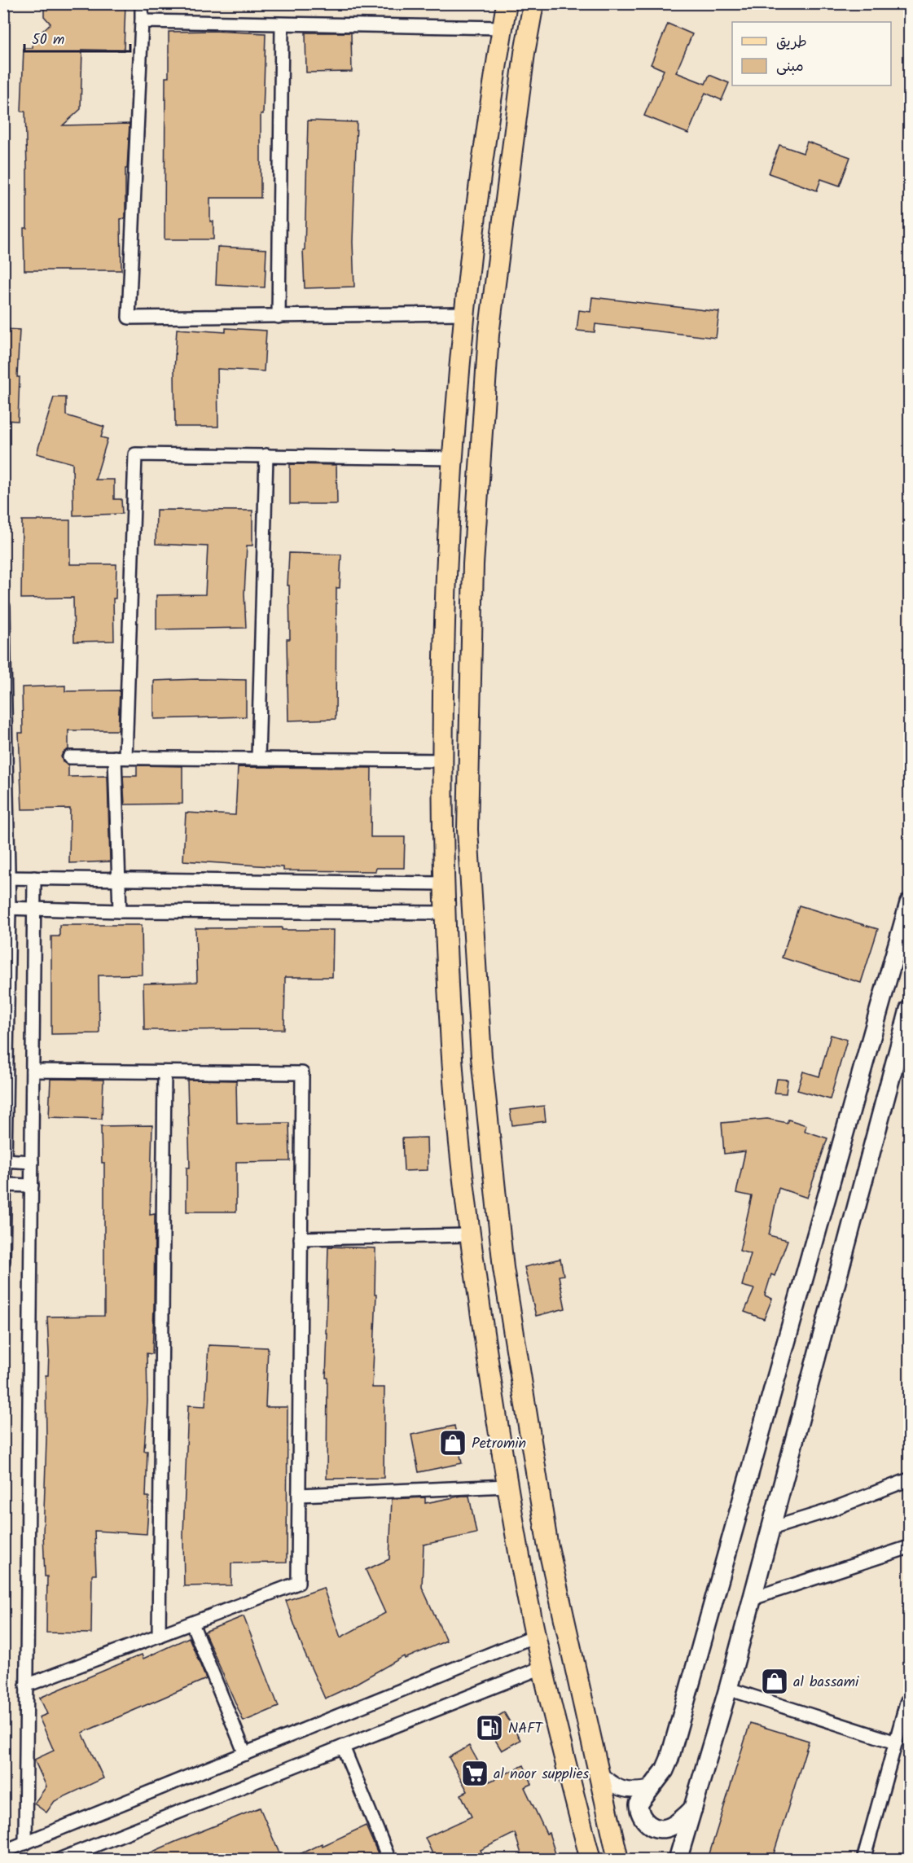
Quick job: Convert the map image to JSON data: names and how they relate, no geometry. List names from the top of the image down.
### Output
{
  "places": {
    "shop": ["Petromin", "al bassami"],
    "fuel station": ["NAFT"],
    "supermarket": ["al noor supplies"]
  },
  "legend": ["طريق", "مبنى"],
  "scale_bar": "50 m"
}
